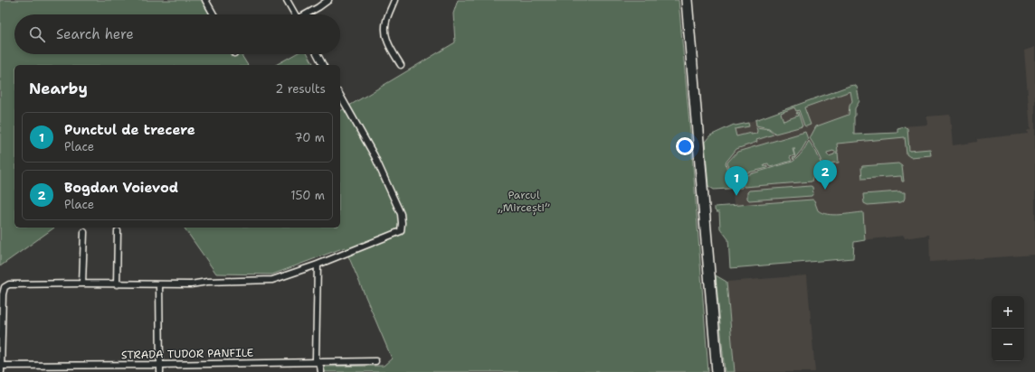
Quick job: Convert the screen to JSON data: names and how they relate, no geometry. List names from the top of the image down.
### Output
{
  "streets": {
    "street": ["STRADA TUDOR PANFILE"]
  },
  "parks": ["Parcul „Mircești”"],
  "page": {
    "search": "Search here",
    "heading": ["Nearby", "2 results"],
    "list": [
      {
        "mark": "1",
        "name": "Punctul de trecere",
        "note": "Place",
        "value": "70 m"
      },
      {
        "mark": "2",
        "name": "Bogdan Voievod",
        "note": "Place",
        "value": "150 m"
      }
    ],
    "pins": ["2", "1"],
    "map_buttons": ["+", "−"]
  }
}
